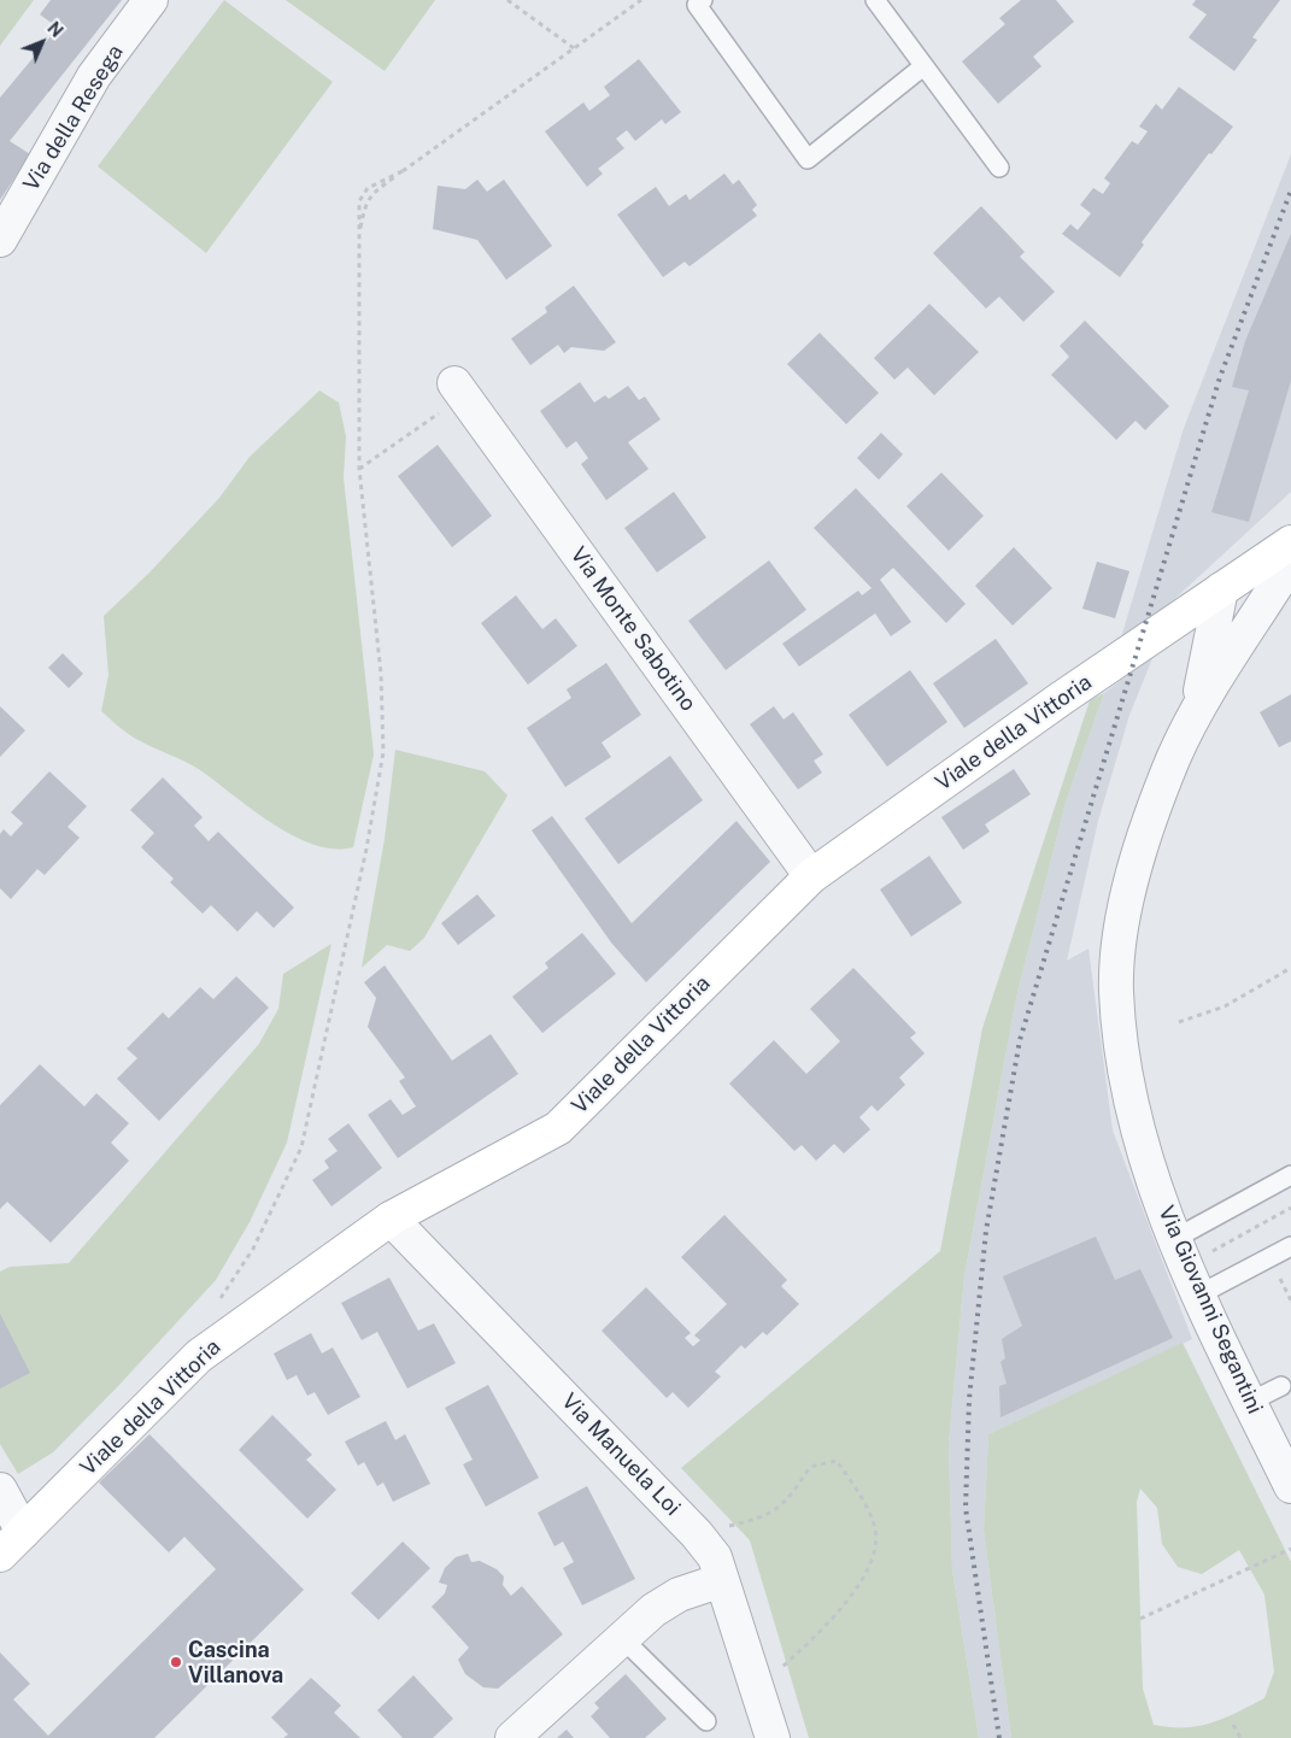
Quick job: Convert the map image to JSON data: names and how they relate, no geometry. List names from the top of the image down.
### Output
{
  "streets": {
    "street": [
      "Via della Resega",
      "Via Monte Sabotino",
      "Viale della Vittoria",
      "Via Giovanni Segantini",
      "Via Manuela Loi"
    ]
  },
  "crossings": [
    ["Via Monte Sabotino", "Viale della Vittoria"],
    ["Viale della Vittoria", "Via Giovanni Segantini"],
    ["Viale della Vittoria", "Via Manuela Loi"]
  ],
  "places": ["Cascina Villanova"],
  "north": "top right"
}
